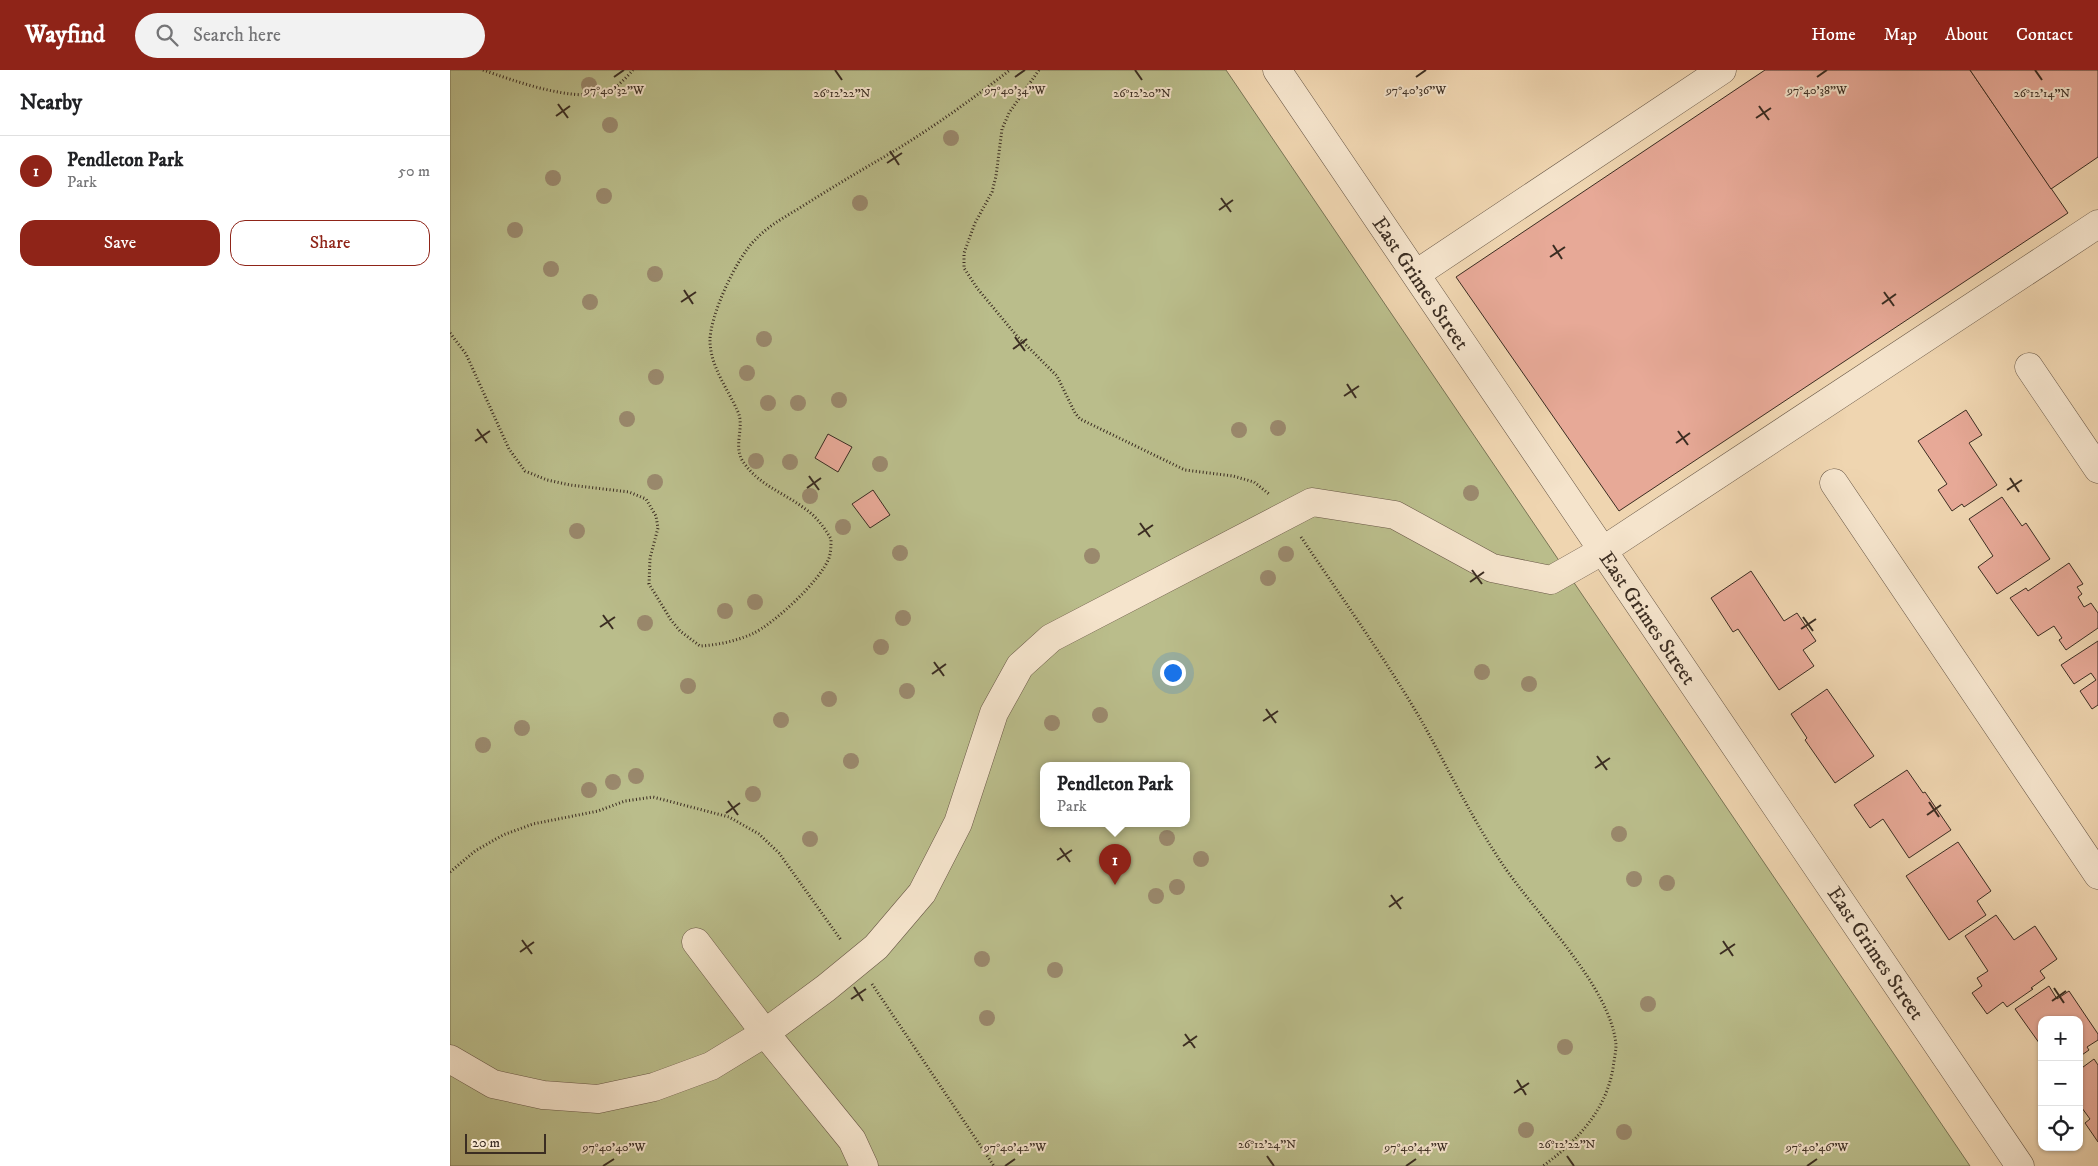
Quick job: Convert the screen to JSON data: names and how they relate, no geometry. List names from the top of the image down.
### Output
{
  "streets": {
    "street": ["East Grimes Street"]
  },
  "scale_bar": "20 m",
  "page": {
    "header": "Wayfind",
    "search": "Search here",
    "nav": [
      "Home",
      "Map",
      "About",
      "Contact"
    ],
    "heading": "Nearby",
    "list": [
      {
        "mark": "1",
        "name": "Pendleton Park",
        "note": "Park",
        "value": "50 m"
      }
    ],
    "buttons": ["Save", "Share"],
    "popup": ["Pendleton Park", "Park"],
    "pins": "1",
    "map_buttons": ["+", "−"],
    "scale": "20 m"
  },
  "coordinates": [
    "97°40'32\"W",
    "97°40'34\"W",
    "97°40'36\"W",
    "97°40'38\"W",
    "26°12'14\"N",
    "26°12'22\"N",
    "26°12'20\"N",
    "26°12'24\"N",
    "97°40'40\"W",
    "97°40'42\"W",
    "97°40'44\"W",
    "97°40'46\"W"
  ]
}
